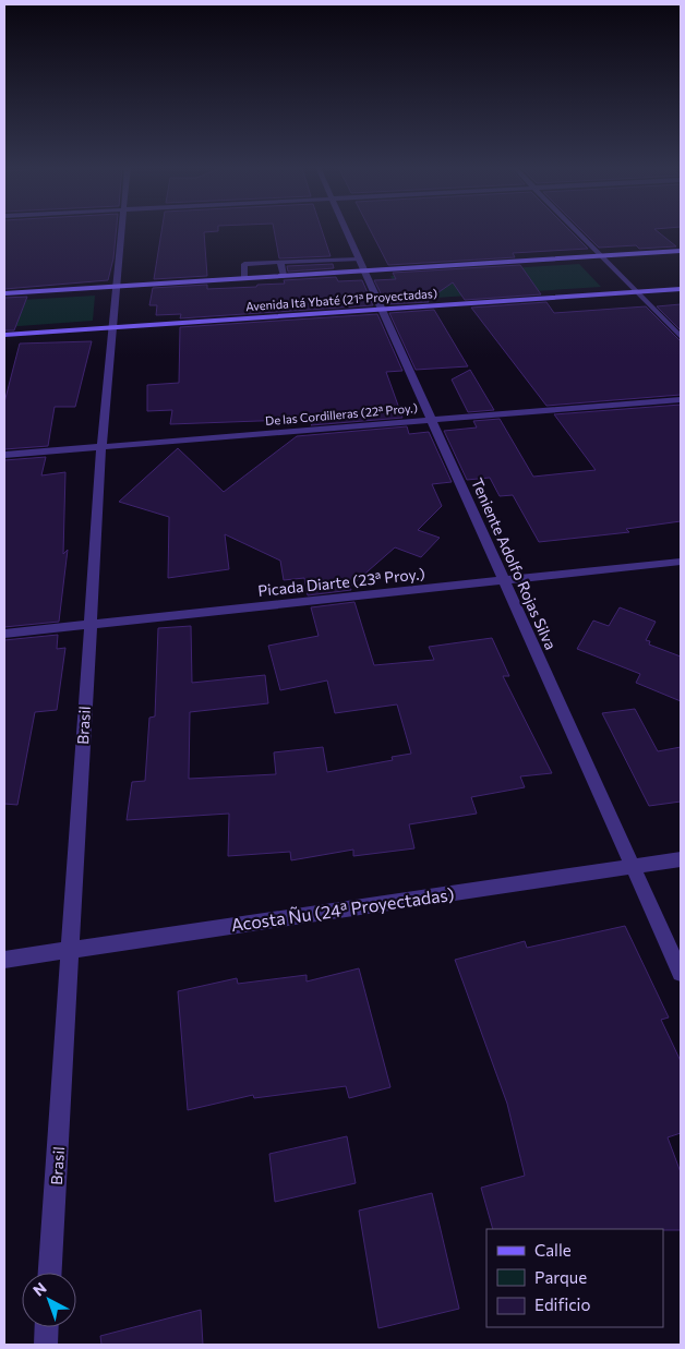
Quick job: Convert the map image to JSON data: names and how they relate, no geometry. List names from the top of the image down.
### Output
{
  "streets": {
    "main road": ["Avenida Itá Ybaté (21ª Proyectadas)"],
    "street": [
      "De las Cordilleras (22ª Proy.)",
      "Teniente Adolfo Rojas Silva",
      "Picada Diarte (23ª Proy.)",
      "Brasil",
      "Acosta Ñu (24ª Proyectadas)"
    ]
  },
  "crossings": [
    ["Avenida Itá Ybaté (21ª Proyectadas)", "Teniente Adolfo Rojas Silva"],
    ["Avenida Itá Ybaté (21ª Proyectadas)", "Brasil"],
    ["De las Cordilleras (22ª Proy.)", "Teniente Adolfo Rojas Silva"],
    ["De las Cordilleras (22ª Proy.)", "Brasil"],
    ["Teniente Adolfo Rojas Silva", "Picada Diarte (23ª Proy.)"],
    ["Teniente Adolfo Rojas Silva", "Acosta Ñu (24ª Proyectadas)"],
    ["Picada Diarte (23ª Proy.)", "Brasil"],
    ["Brasil", "Acosta Ñu (24ª Proyectadas)"]
  ],
  "legend": ["Calle", "Parque", "Edificio"],
  "north": "top left"
}
